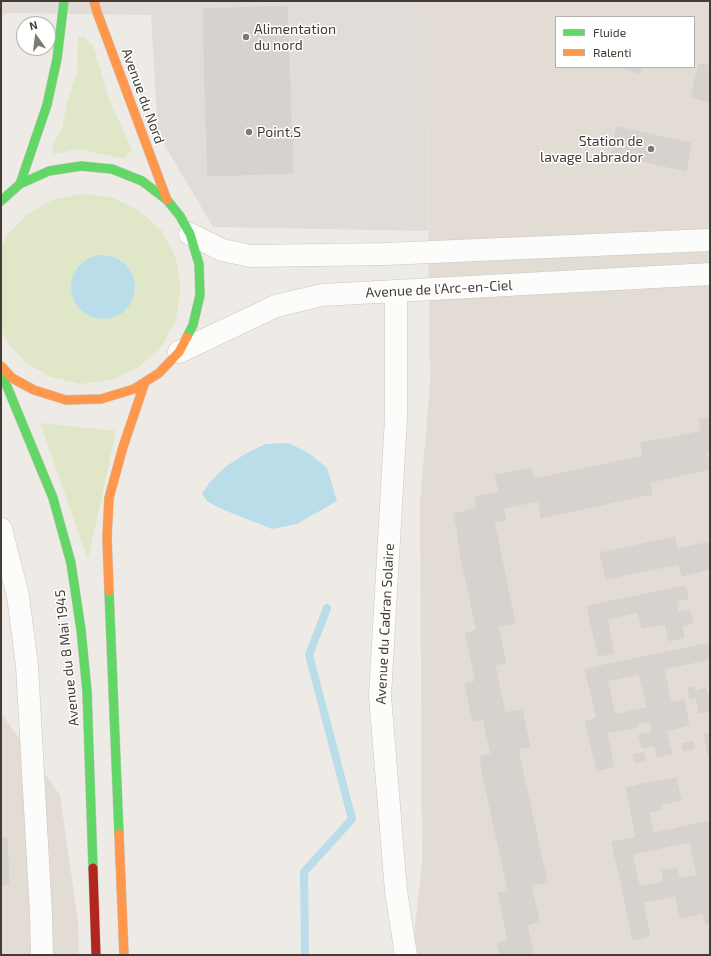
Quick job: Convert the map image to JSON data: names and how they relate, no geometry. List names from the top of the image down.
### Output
{
  "streets": {
    "main road": ["Avenue du Nord", "Avenue du 8 Mai 1945"],
    "street": ["Avenue de l'Arc-en-Ciel", "Avenue du Cadran Solaire"]
  },
  "crossings": [
    ["Avenue de l'Arc-en-Ciel", "Avenue du Cadran Solaire"]
  ],
  "places": ["Alimentation du nord", "Point.S", "Station de lavage Labrador"],
  "legend": ["Fluide", "Ralenti"],
  "north": "top"
}
